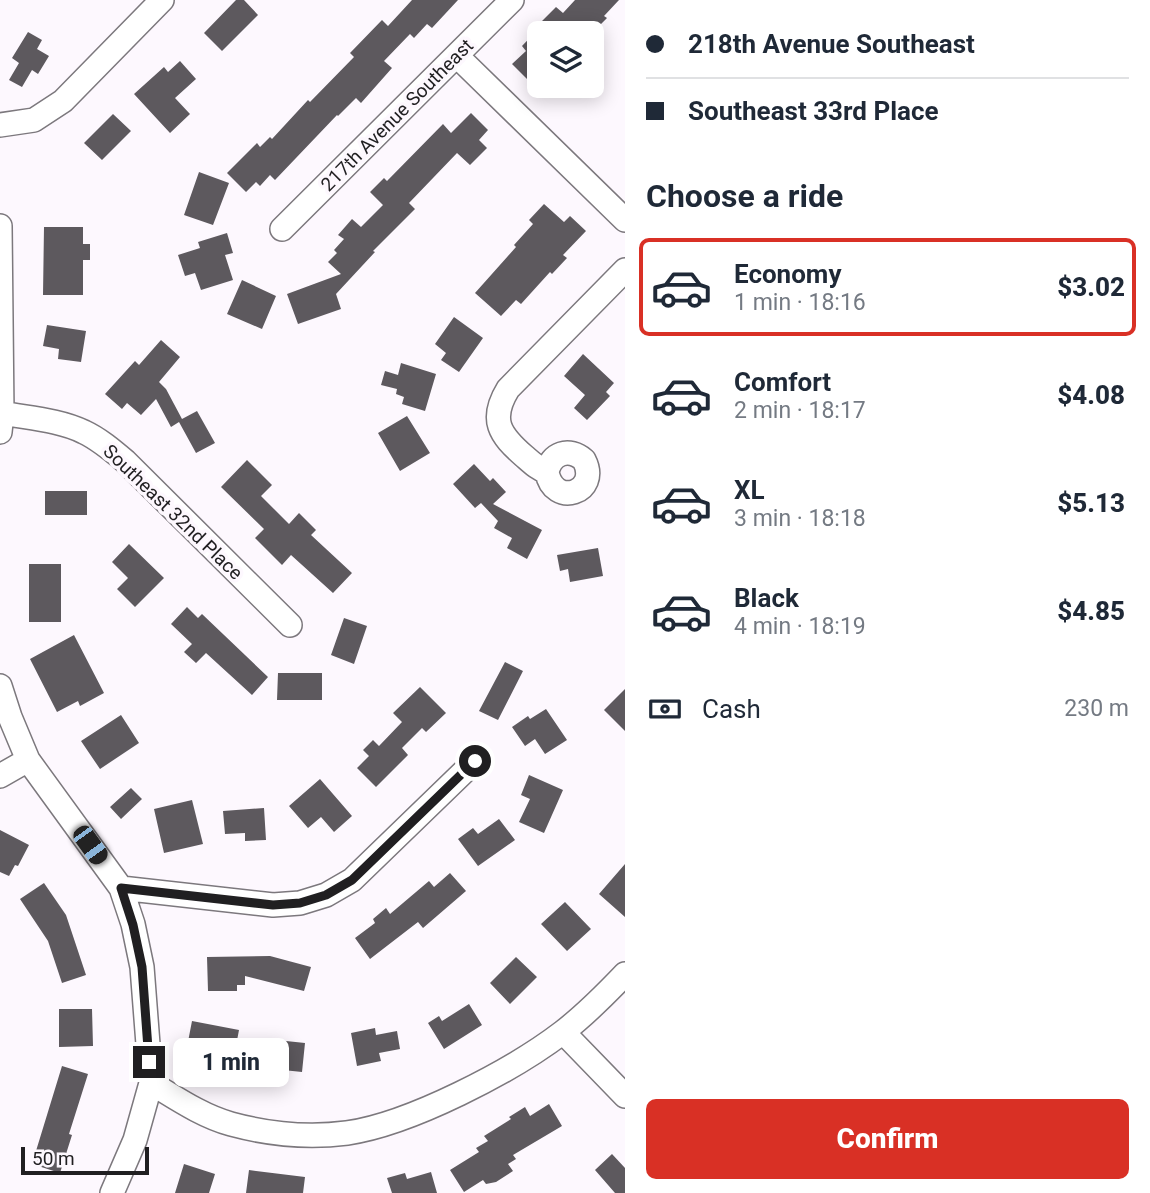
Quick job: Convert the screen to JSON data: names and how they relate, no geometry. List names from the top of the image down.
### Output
{
  "streets": {
    "street": ["217th Avenue Southeast", "Southeast 32nd Place"]
  },
  "scale_bar": "50 m",
  "page": {
    "banner": ["218th Avenue Southeast", "Southeast 33rd Place"],
    "heading": "Choose a ride",
    "list": [
      {
        "name": "Economy",
        "note": "1 min · 18:16",
        "value": "$3.02"
      },
      {
        "name": "Comfort",
        "note": "2 min · 18:17",
        "value": "$4.08"
      },
      {
        "name": "XL",
        "note": "3 min · 18:18",
        "value": "$5.13"
      },
      {
        "name": "Black",
        "note": "4 min · 18:19",
        "value": "$4.85"
      }
    ],
    "pay": ["Cash", "230 m"],
    "bubble": "1 min",
    "buttons": "Confirm",
    "scale": "50 m"
  }
}
